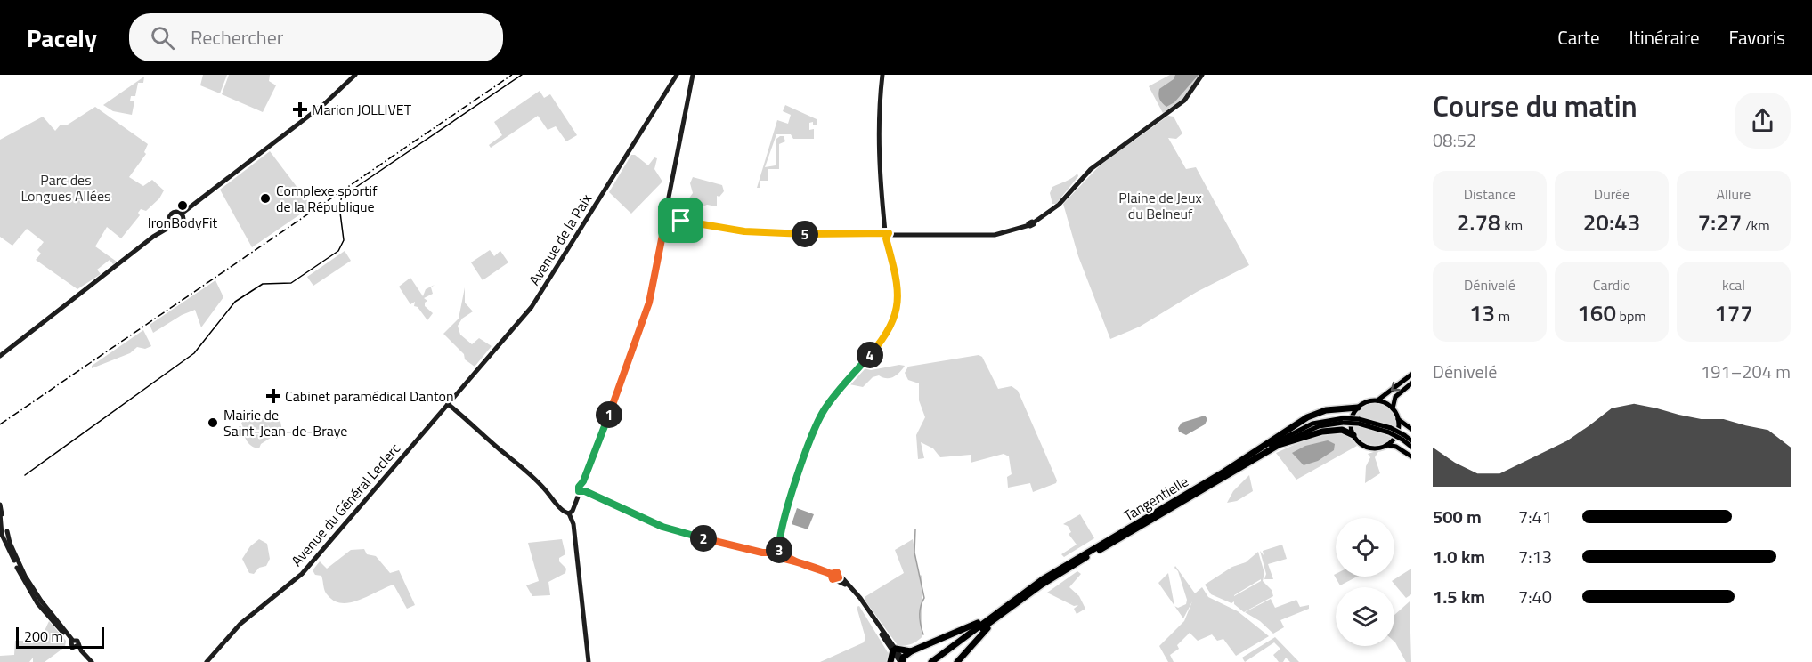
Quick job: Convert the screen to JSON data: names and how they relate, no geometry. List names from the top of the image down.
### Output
{
  "streets": {
    "highway": ["Tangentielle"],
    "main road": ["Avenue de la Paix", "Avenue du Général Leclerc"]
  },
  "crossings": [
    ["Avenue de la Paix", "Avenue du Général Leclerc"]
  ],
  "parks": ["Parc des Longues Allées", "Plaine de Jeux du Belneuf"],
  "places": {
    "health": ["Marion JOLLIVET", "Cabinet paramédical Danton"],
    "other": ["Complexe sportif de la République", "IronBodyFit", "Mairie de Saint-Jean-de-Braye"]
  },
  "scale_bar": "200 m",
  "page": {
    "header": "Pacely",
    "search": "Rechercher",
    "nav": ["Carte", "Itinéraire", "Favoris"],
    "heading": ["Course du matin", "08:52"],
    "stats": [
      ["Distance", "2.78 km"],
      ["Durée", "20:43"],
      ["Allure", "7:27 /km"],
      ["Dénivelé", "13 m"],
      ["Cardio", "160 bpm"],
      ["kcal", "177"]
    ],
    "pins": [
      "5",
      "4",
      "1",
      "2",
      "3"
    ],
    "chart": ["Dénivelé", "191–204 m"],
    "list": [
      {
        "name": "500 m",
        "note": "7:41"
      },
      {
        "name": "1.0 km",
        "note": "7:13"
      },
      {
        "name": "1.5 km",
        "note": "7:40"
      }
    ],
    "scale": "200 m"
  }
}
